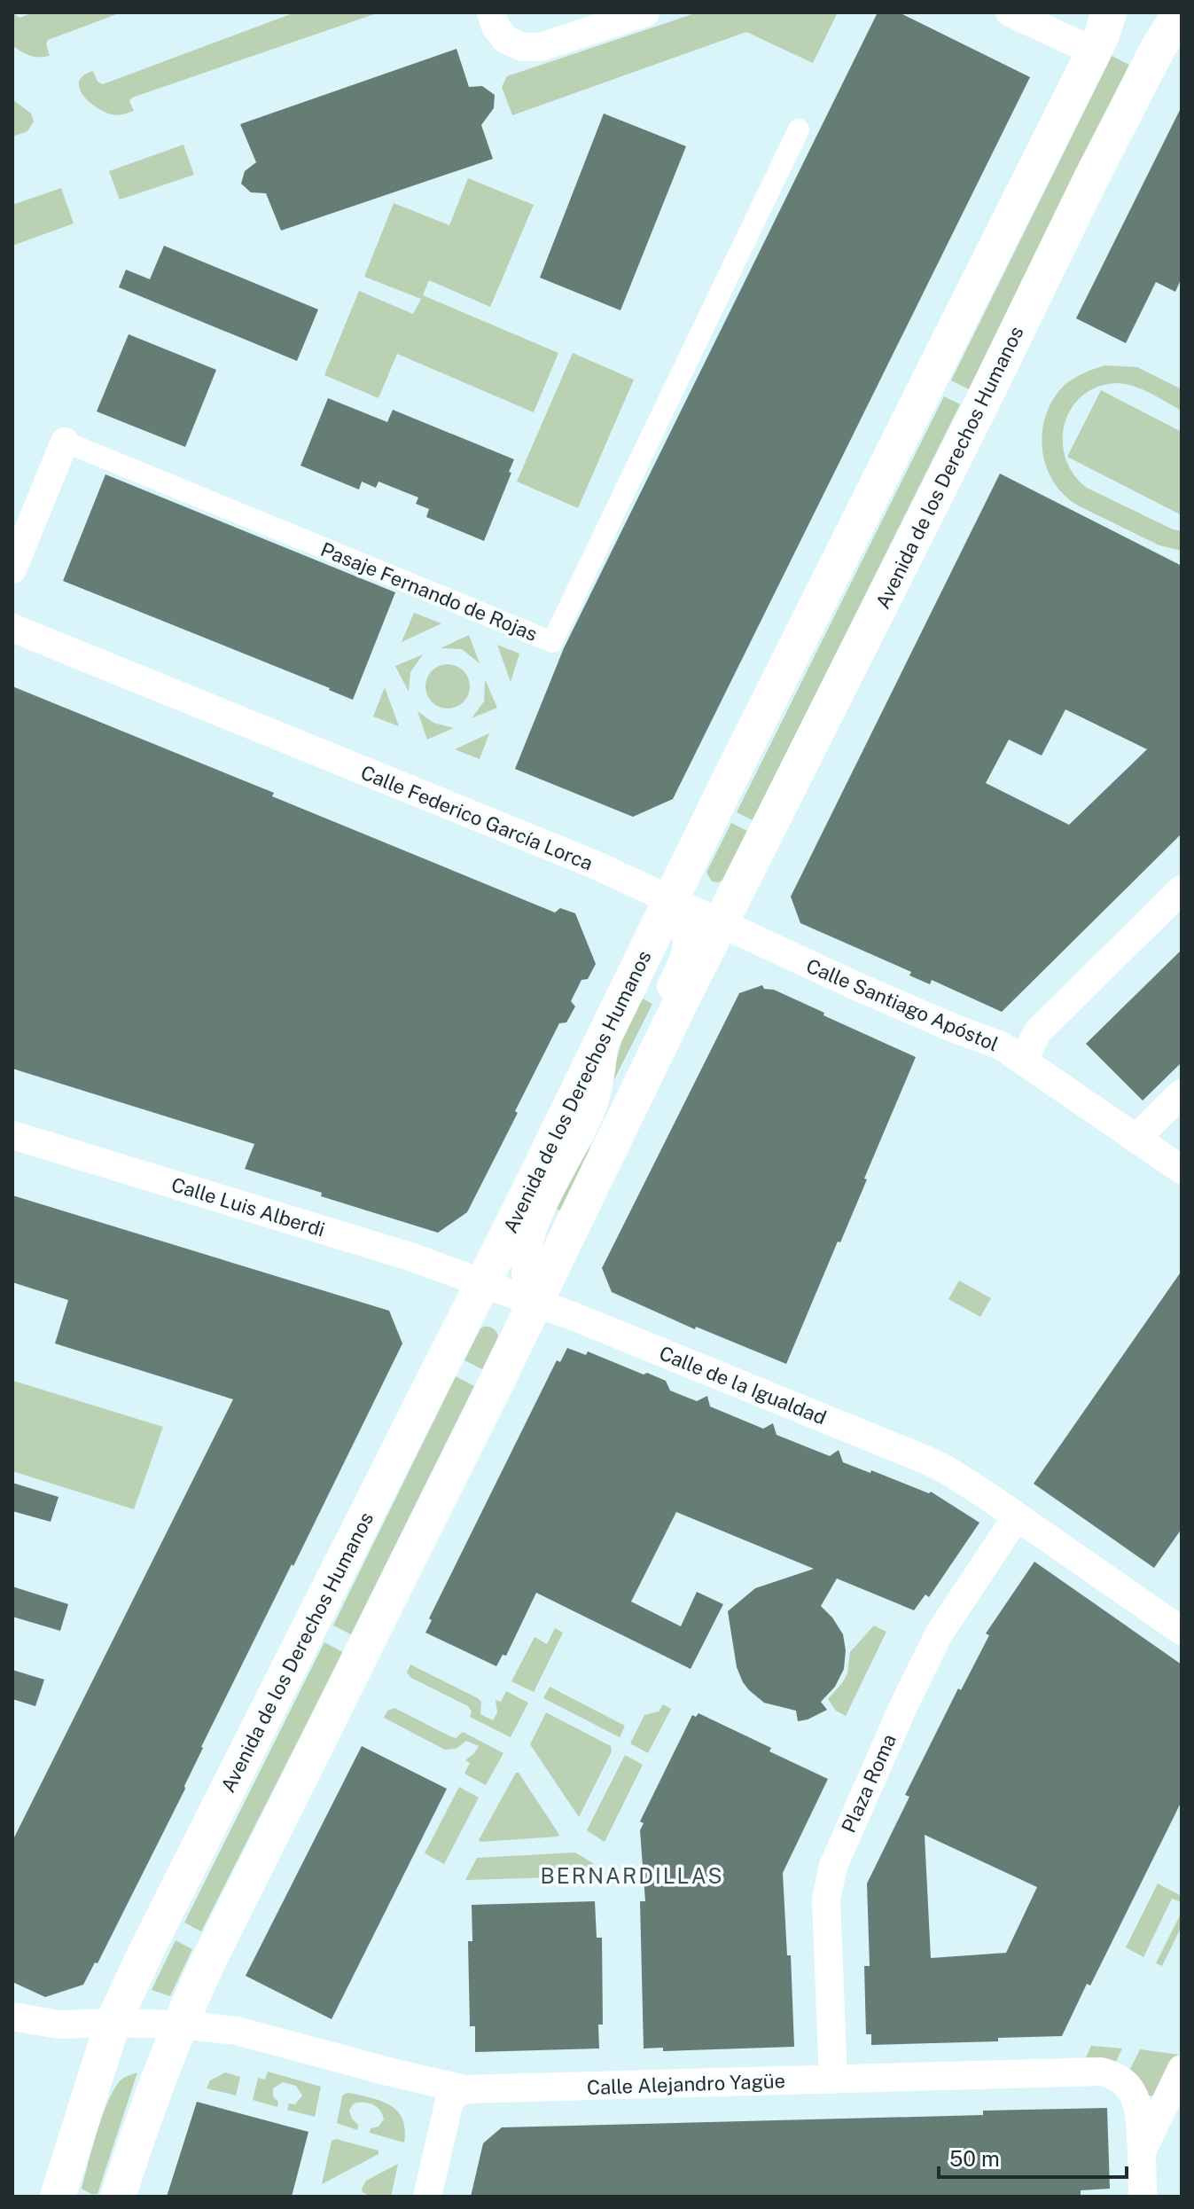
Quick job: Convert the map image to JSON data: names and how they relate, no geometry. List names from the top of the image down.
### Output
{
  "streets": {
    "street": [
      "Avenida de los Derechos Humanos",
      "Pasaje Fernando de Rojas",
      "Calle Federico García Lorca",
      "Calle Santiago Apóstol",
      "Calle Luis Alberdi",
      "Calle de la Igualdad",
      "Plaza Roma",
      "Calle Alejandro Yagüe"
    ]
  },
  "crossings": [
    ["Avenida de los Derechos Humanos", "Calle Federico García Lorca"],
    ["Avenida de los Derechos Humanos", "Calle Santiago Apóstol"],
    ["Avenida de los Derechos Humanos", "Calle Luis Alberdi"],
    ["Avenida de los Derechos Humanos", "Calle de la Igualdad"],
    ["Avenida de los Derechos Humanos", "Calle Alejandro Yagüe"],
    ["Calle de la Igualdad", "Plaza Roma"],
    ["Plaza Roma", "Calle Alejandro Yagüe"]
  ],
  "districts": ["BERNARDILLAS"],
  "scale_bar": "50 m"
}
